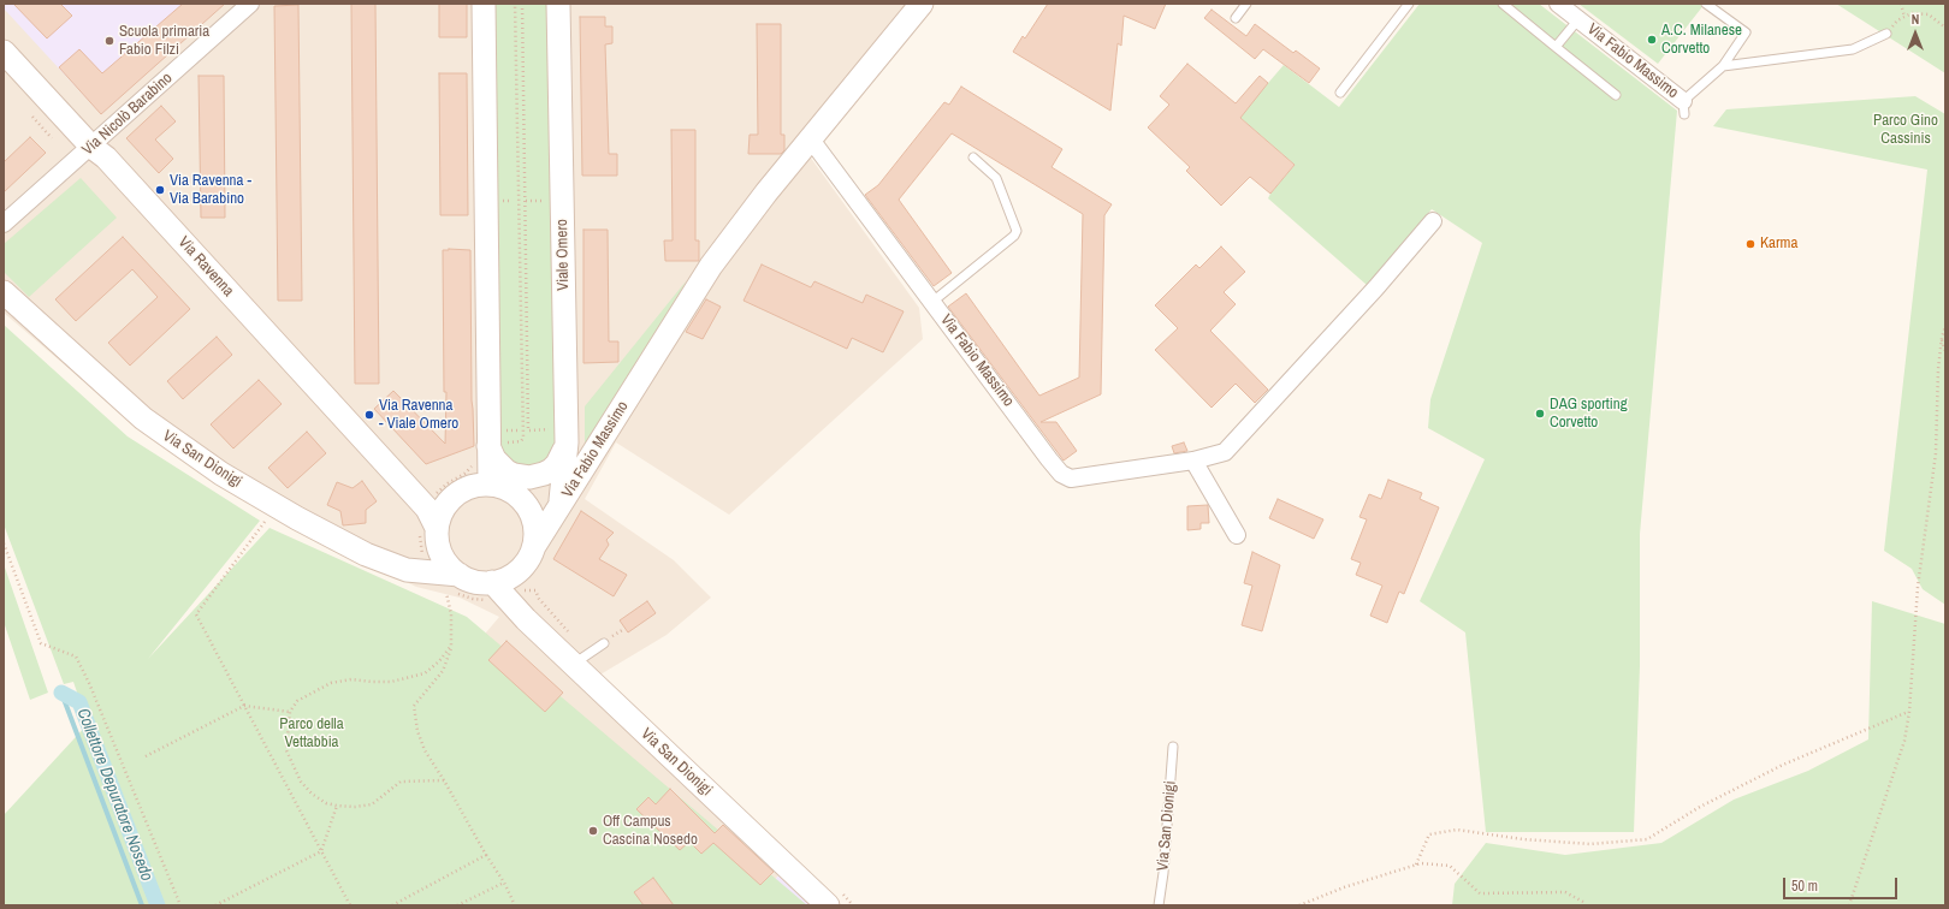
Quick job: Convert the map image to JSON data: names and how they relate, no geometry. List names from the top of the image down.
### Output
{
  "streets": {
    "street": [
      "Via Fabio Massimo",
      "Via Nicolò Barabino",
      "Viale Omero",
      "Via Ravenna",
      "Via San Dionigi"
    ]
  },
  "crossings": [
    ["Via Fabio Massimo", "Viale Omero"],
    ["Via Fabio Massimo", "Via Ravenna"],
    ["Via Fabio Massimo", "Via San Dionigi"],
    ["Via Nicolò Barabino", "Via Ravenna"],
    ["Via Ravenna", "Via San Dionigi"]
  ],
  "water": ["Collettore Depuratore Nosedo"],
  "parks": ["Parco Gino Cassinis", "Parco della Vettabbia"],
  "places": [
    "A.C. Milanese Corvetto",
    "Scuola primaria Fabio Filzi",
    "Via Ravenna - Via Barabino",
    "Karma",
    "DAG sporting Corvetto",
    "Via Ravenna - Viale Omero",
    "Off Campus Cascina Nosedo"
  ],
  "scale_bar": "50 m",
  "north": "top"
}
